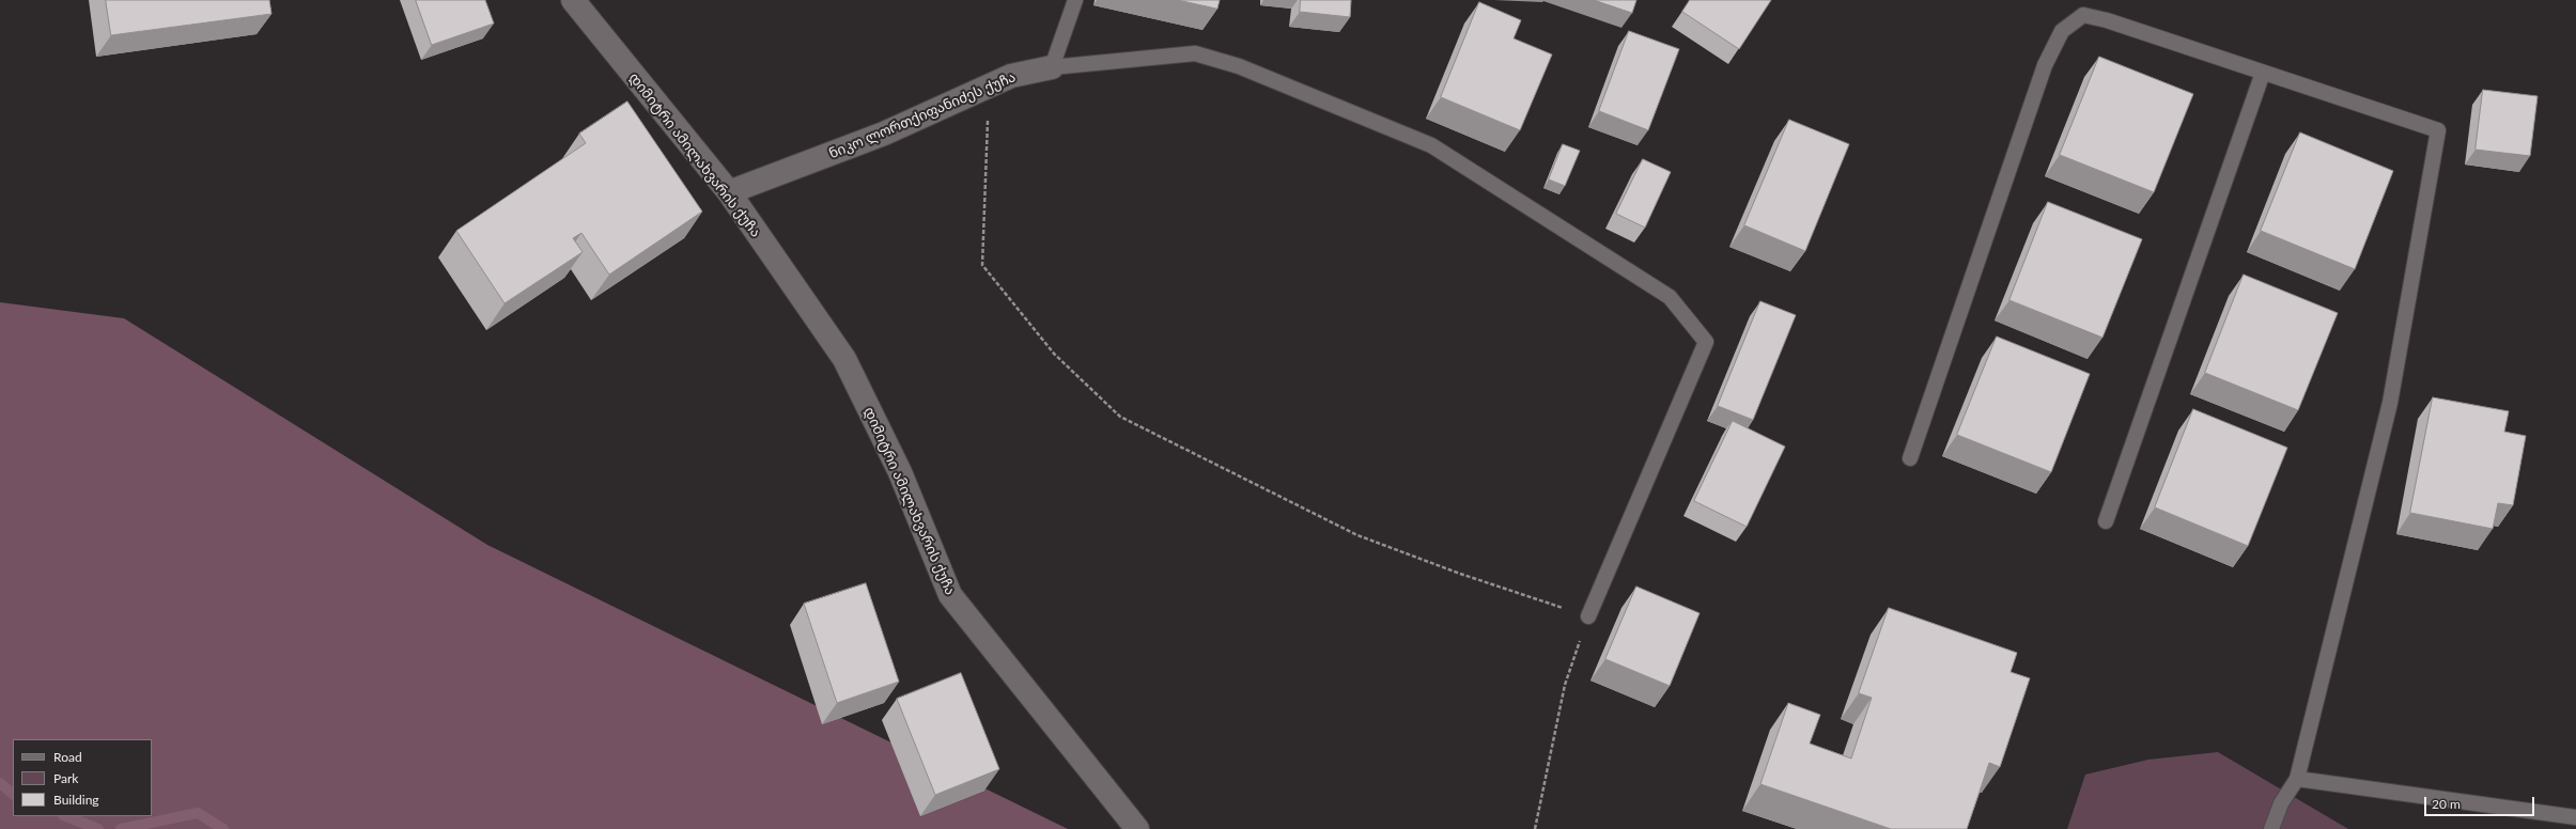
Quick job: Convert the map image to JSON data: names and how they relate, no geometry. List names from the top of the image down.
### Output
{
  "streets": {
    "street": ["ნიკო ლორთქიფანიძეს ქუჩა", "დიმიტრი ამილახვარის ქუჩა"]
  },
  "crossings": [
    ["ნიკო ლორთქიფანიძეს ქუჩა", "დიმიტრი ამილახვარის ქუჩა"]
  ],
  "legend": ["Road", "Park", "Building"],
  "scale_bar": "20 m"
}
